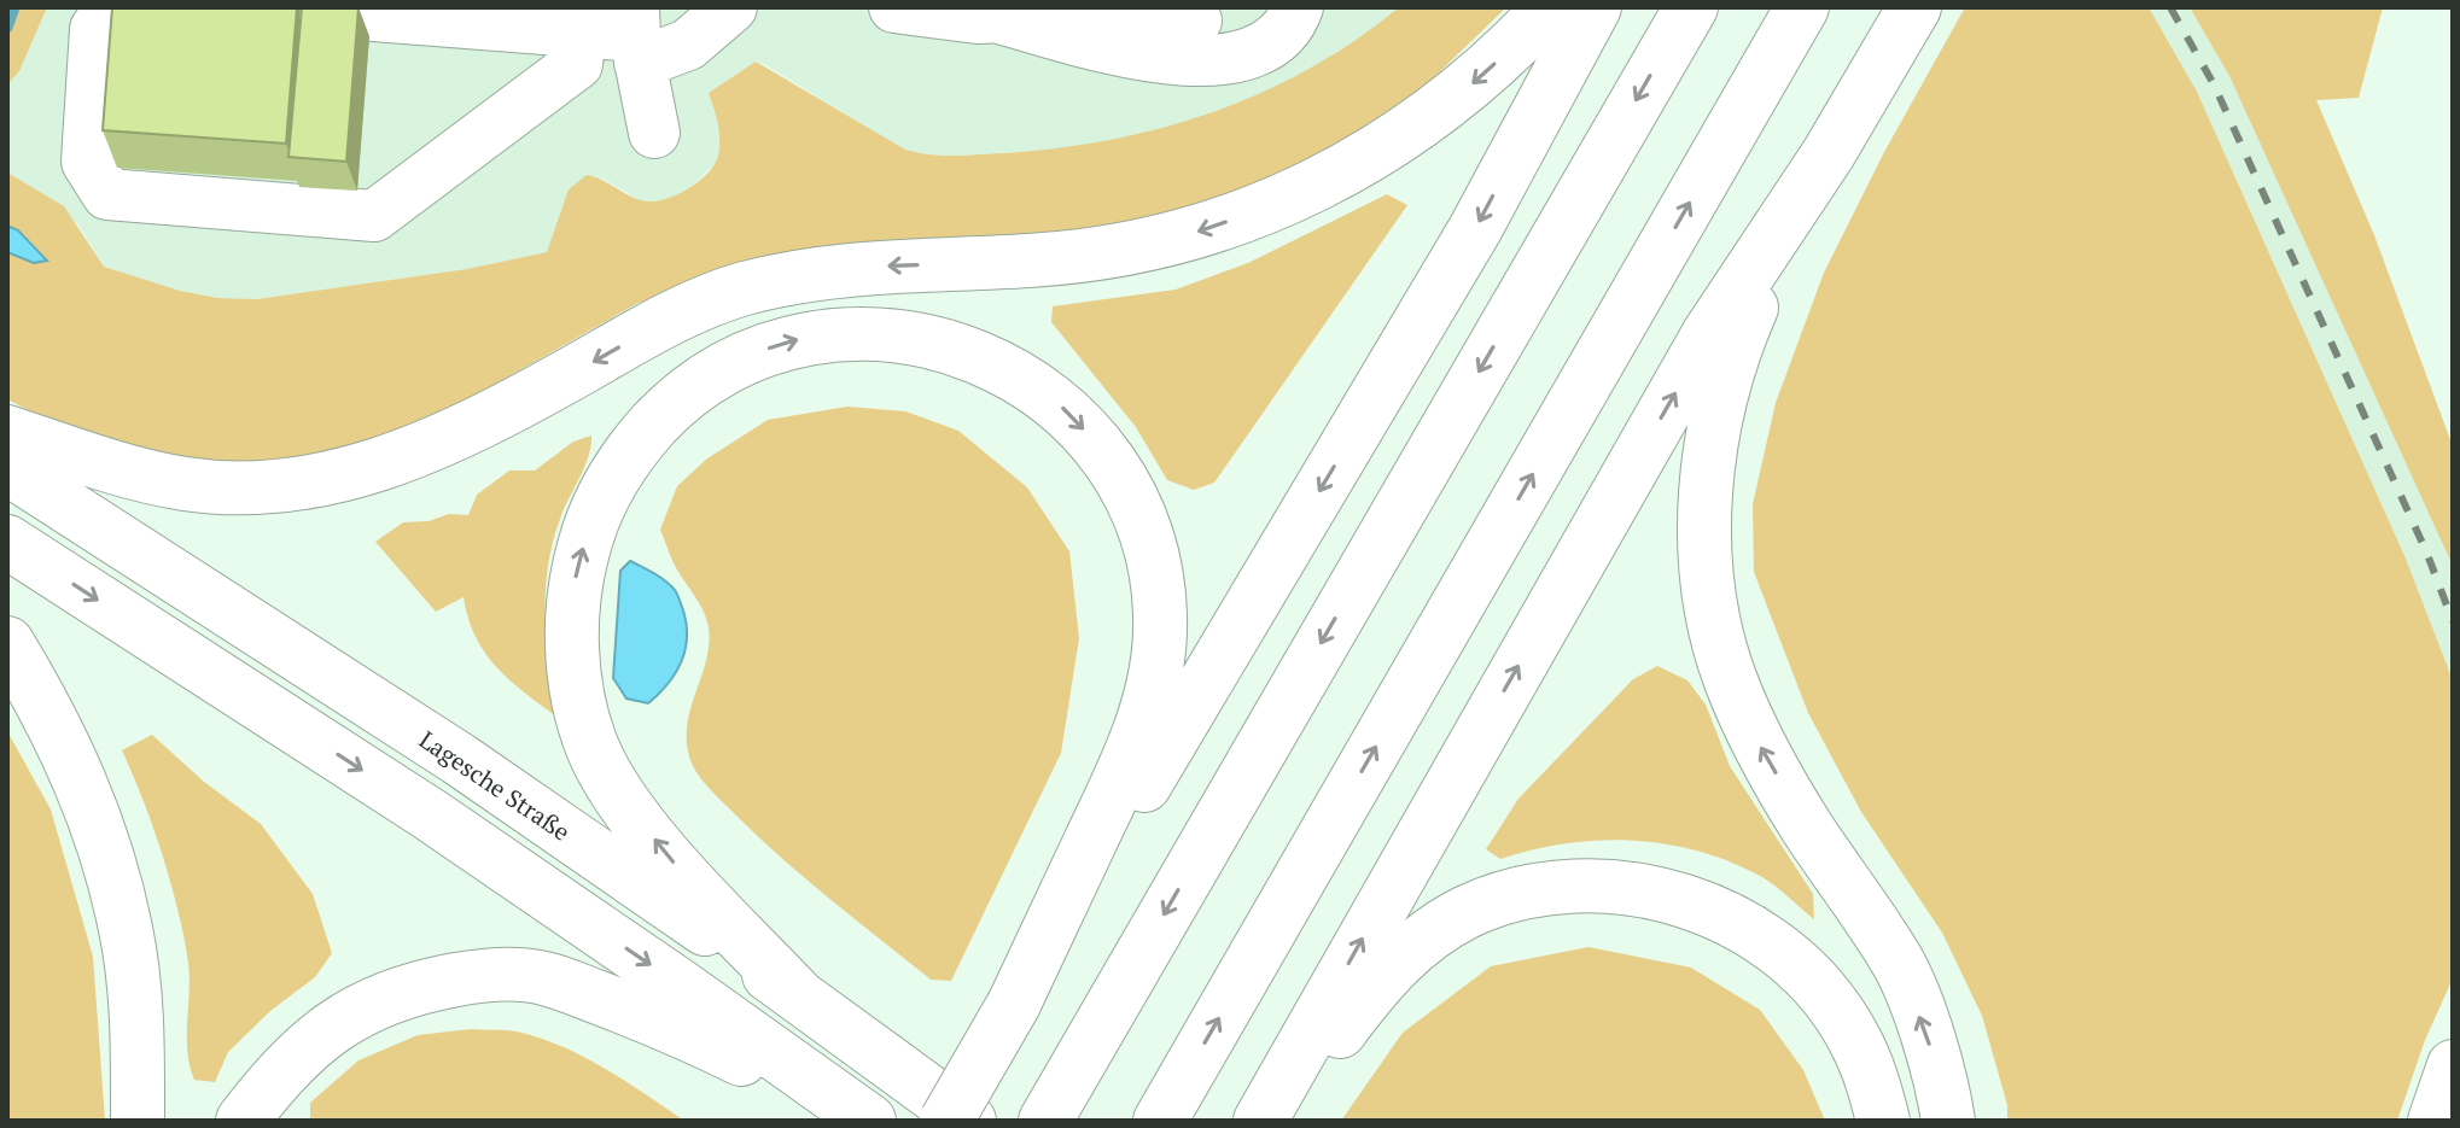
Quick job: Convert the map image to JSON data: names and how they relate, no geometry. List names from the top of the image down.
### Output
{
  "streets": {
    "highway": ["Lagesche Straße"]
  }
}
